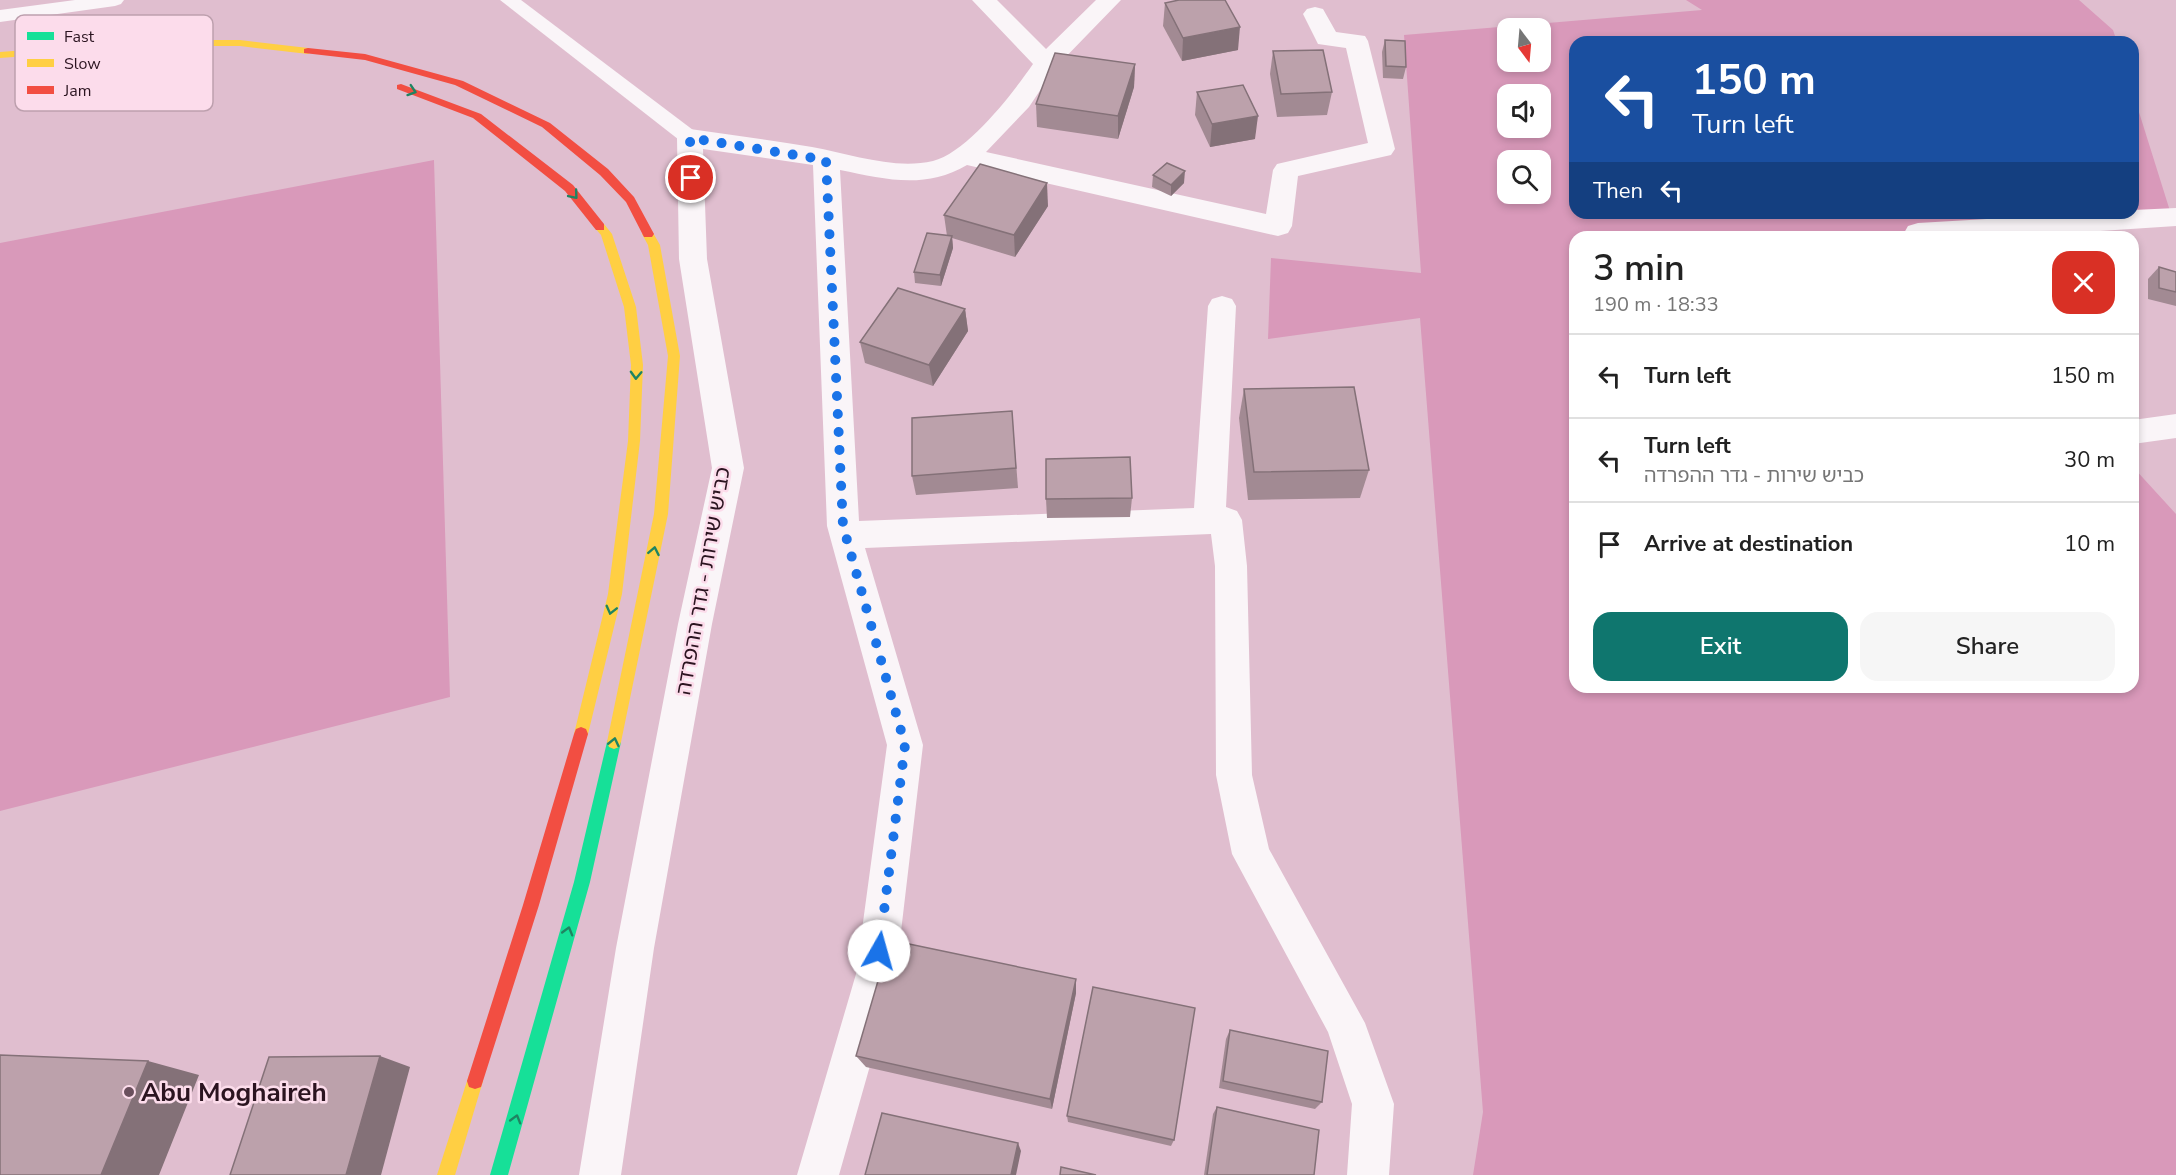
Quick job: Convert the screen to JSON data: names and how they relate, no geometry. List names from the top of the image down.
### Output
{
  "streets": {
    "street": ["כביש שירות - גדר ההפרדה"]
  },
  "places": ["Abu Moghaireh"],
  "legend": ["Fast", "Slow", "Jam"],
  "north": "bottom",
  "page": {
    "turn": ["150 m", "Turn left"],
    "then": "Then",
    "heading": ["3 min", "190 m · 18:33"],
    "list": [
      {
        "name": "Turn left",
        "value": "150 m"
      },
      {
        "name": "Turn left",
        "note": "כביש שירות - גדר ההפרדה",
        "value": "30 m"
      },
      {
        "name": "Arrive at destination",
        "value": "10 m"
      }
    ],
    "buttons": ["Exit", "Share"]
  }
}
